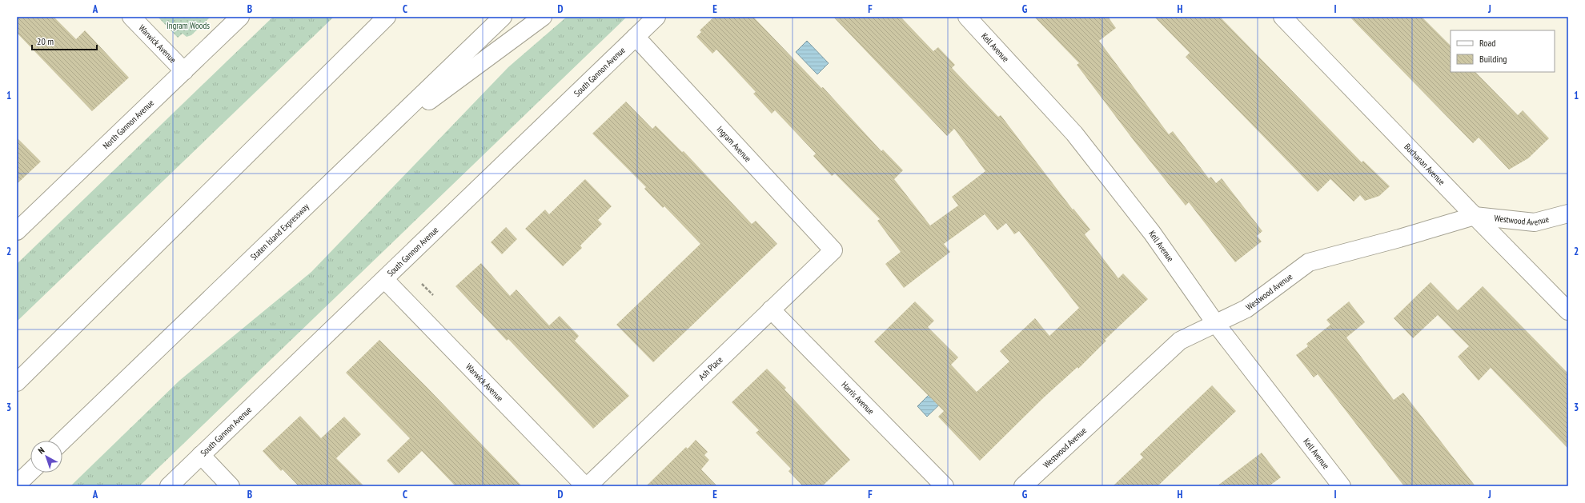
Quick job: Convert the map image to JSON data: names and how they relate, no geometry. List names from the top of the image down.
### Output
{
  "streets": {
    "main road": [
      "Warwick Avenue",
      "Kell Avenue",
      "South Gannon Avenue",
      "North Gannon Avenue",
      "Ingram Avenue",
      "Buchanan Avenue",
      "Westwood Avenue",
      "Staten Island Expressway",
      "Ash Place",
      "Harris Avenue"
    ]
  },
  "crossings": [
    ["Warwick Avenue", "South Gannon Avenue"],
    ["Warwick Avenue", "North Gannon Avenue"],
    ["Warwick Avenue", "Ash Place"],
    ["Kell Avenue", "Westwood Avenue"],
    ["South Gannon Avenue", "Ingram Avenue"],
    ["Ingram Avenue", "Ash Place"],
    ["Buchanan Avenue", "Westwood Avenue"],
    ["Ash Place", "Harris Avenue"]
  ],
  "parks": ["Ingram Woods"],
  "legend": ["Road", "Building"],
  "scale_bar": "20 m",
  "north": "top left",
  "grid": {
    "columns": [
      "A",
      "B",
      "C",
      "D",
      "E",
      "F",
      "G",
      "H",
      "I",
      "J"
    ],
    "rows": ["1", "2", "3"]
  }
}
